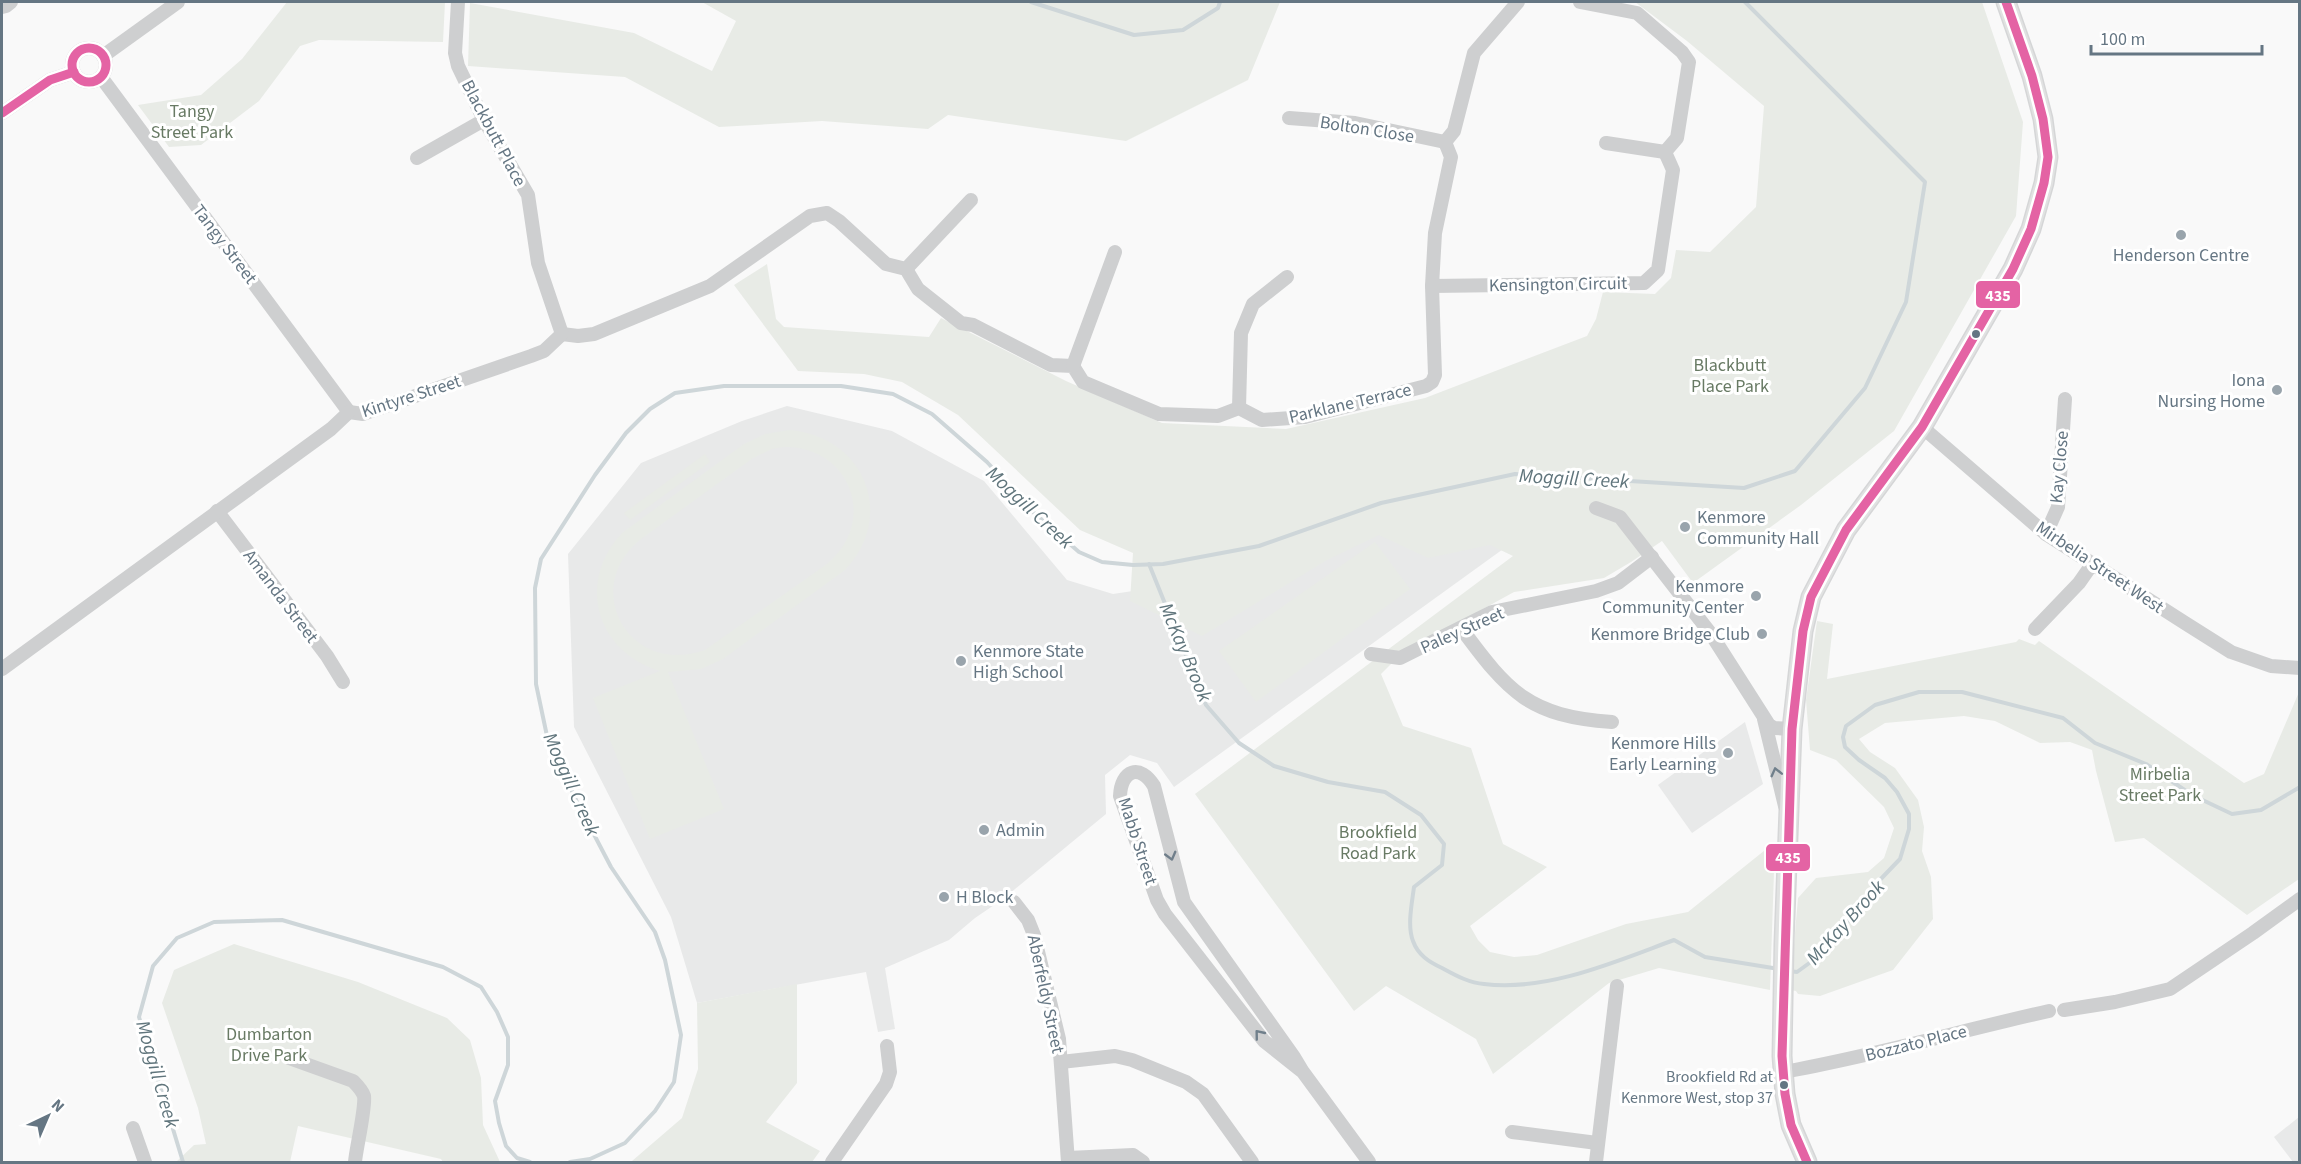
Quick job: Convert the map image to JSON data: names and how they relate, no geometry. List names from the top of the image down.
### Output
{
  "streets": {
    "street": [
      "Bolton Close",
      "Blackbutt Place",
      "Tangy Street",
      "Kensington Circuit",
      "Kintyre Street",
      "Parklane Terrace",
      "Kay Close",
      "Mirbelia Street West",
      "Amanda Street",
      "Paley Street",
      "Mabb Street",
      "Aberfeldy Street",
      "Bozzato Place"
    ]
  },
  "crossings": [
    ["Blackbutt Place", "Kintyre Street"],
    ["Tangy Street", "Kintyre Street"],
    ["Kensington Circuit", "Parklane Terrace"],
    ["Kintyre Street", "Amanda Street"],
    ["Kay Close", "Mirbelia Street West"]
  ],
  "water": ["Moggill Creek", "McKay Brook"],
  "parks": [
    "Tangy Street Park",
    "Blackbutt Place Park",
    "Mirbelia Street Park",
    "Brookfield Road Park",
    "Dumbarton Drive Park"
  ],
  "places": [
    "Henderson Centre",
    "Iona Nursing Home",
    "Kenmore Community Hall",
    "Kenmore Community Center",
    "Kenmore Bridge Club",
    "Kenmore State High School",
    "Kenmore Hills Early Learning",
    "Admin",
    "H Block",
    "Brookfield Rd at Kenmore West, stop 37"
  ],
  "lines": ["transit line 435"],
  "scale_bar": "100 m",
  "north": "top right"
}
